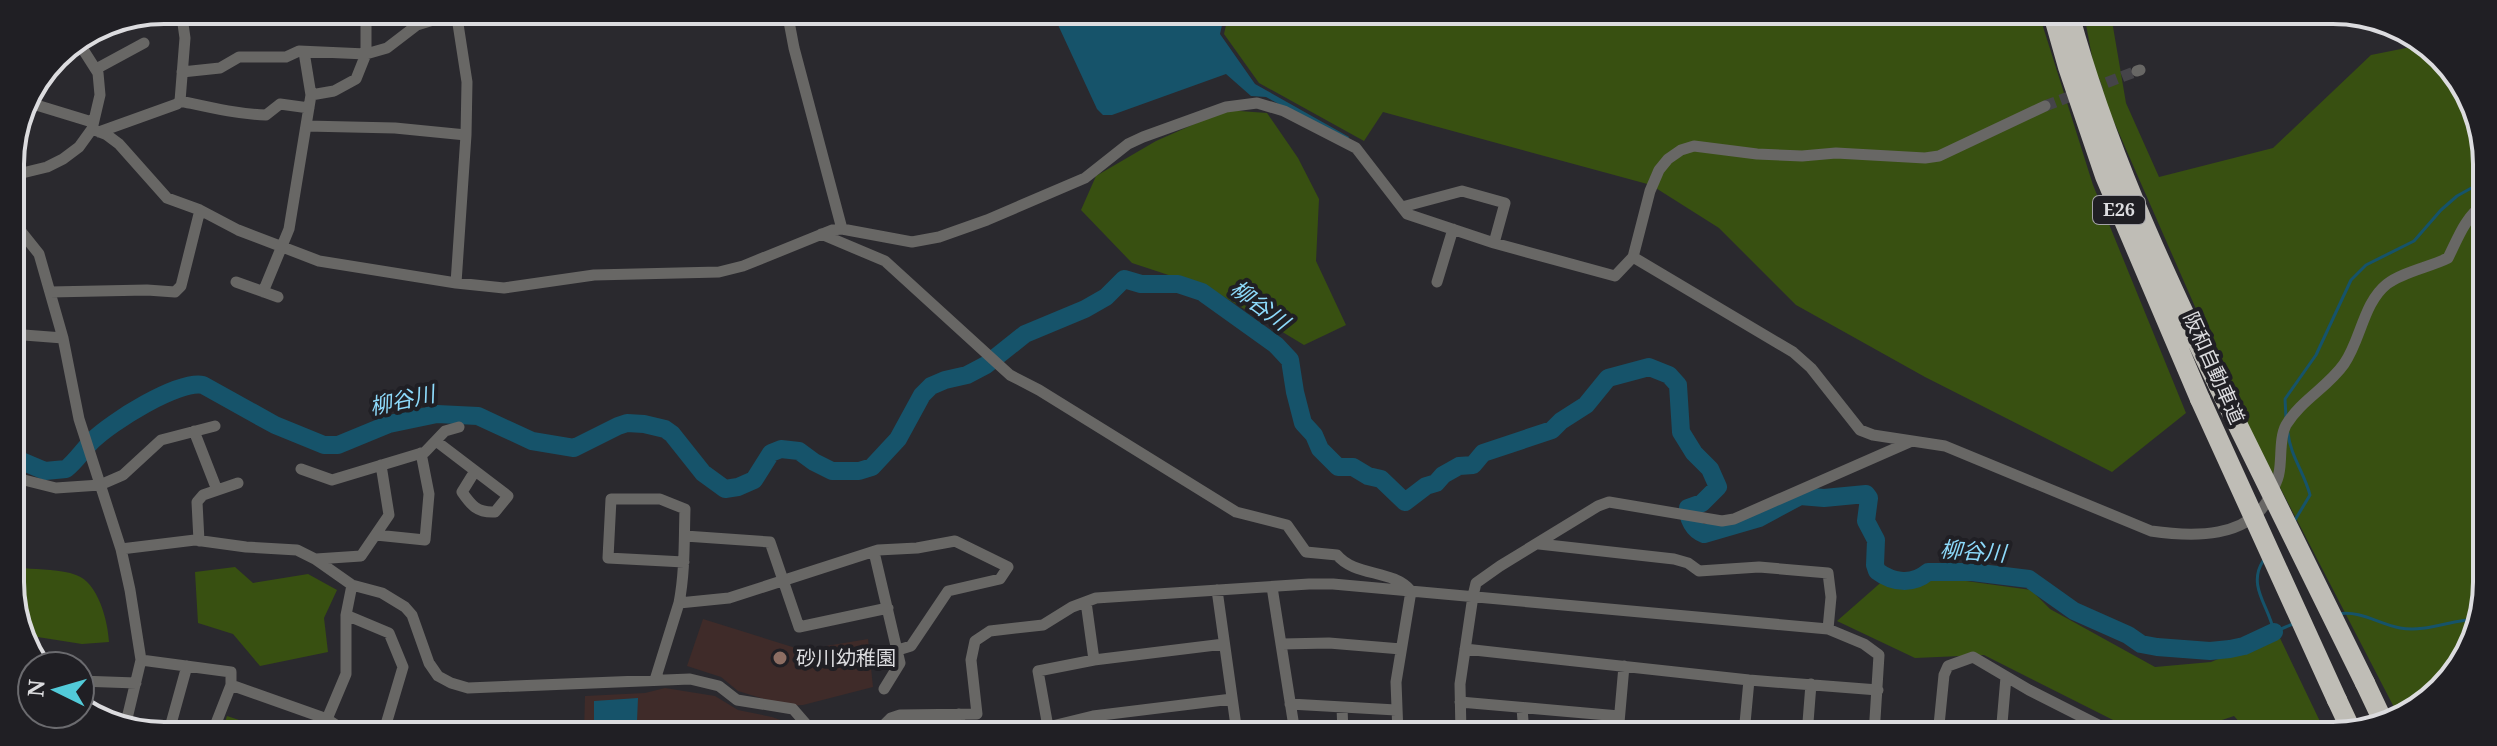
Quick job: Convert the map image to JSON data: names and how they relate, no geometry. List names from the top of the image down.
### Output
{
  "streets": {
    "highway": ["E26", "阪和自動車道"]
  },
  "water": ["柳谷川"],
  "places": ["砂川幼稚園"],
  "north": "left"
}
